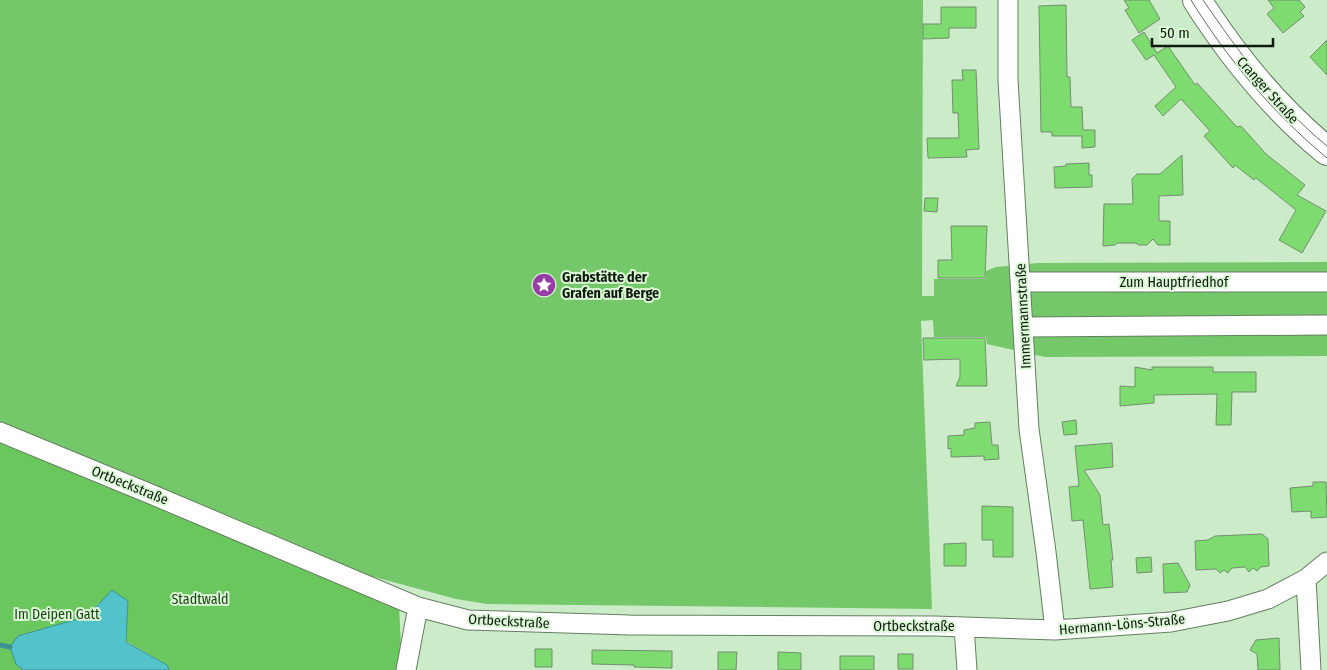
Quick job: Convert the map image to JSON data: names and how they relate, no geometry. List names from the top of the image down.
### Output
{
  "streets": {
    "main road": ["Cranger Straße"],
    "street": [
      "Zum Hauptfriedhof",
      "Immermannstraße",
      "Ortbeckstraße",
      "Hermann-Löns-Straße"
    ]
  },
  "crossings": [
    ["Zum Hauptfriedhof", "Immermannstraße"],
    ["Immermannstraße", "Hermann-Löns-Straße"],
    ["Ortbeckstraße", "Hermann-Löns-Straße"]
  ],
  "parks": ["Stadtwald", "Im Deipen Gatt"],
  "places": {
    "place": ["Grabstätte der Grafen auf Berge"]
  },
  "scale_bar": "50 m"
}
